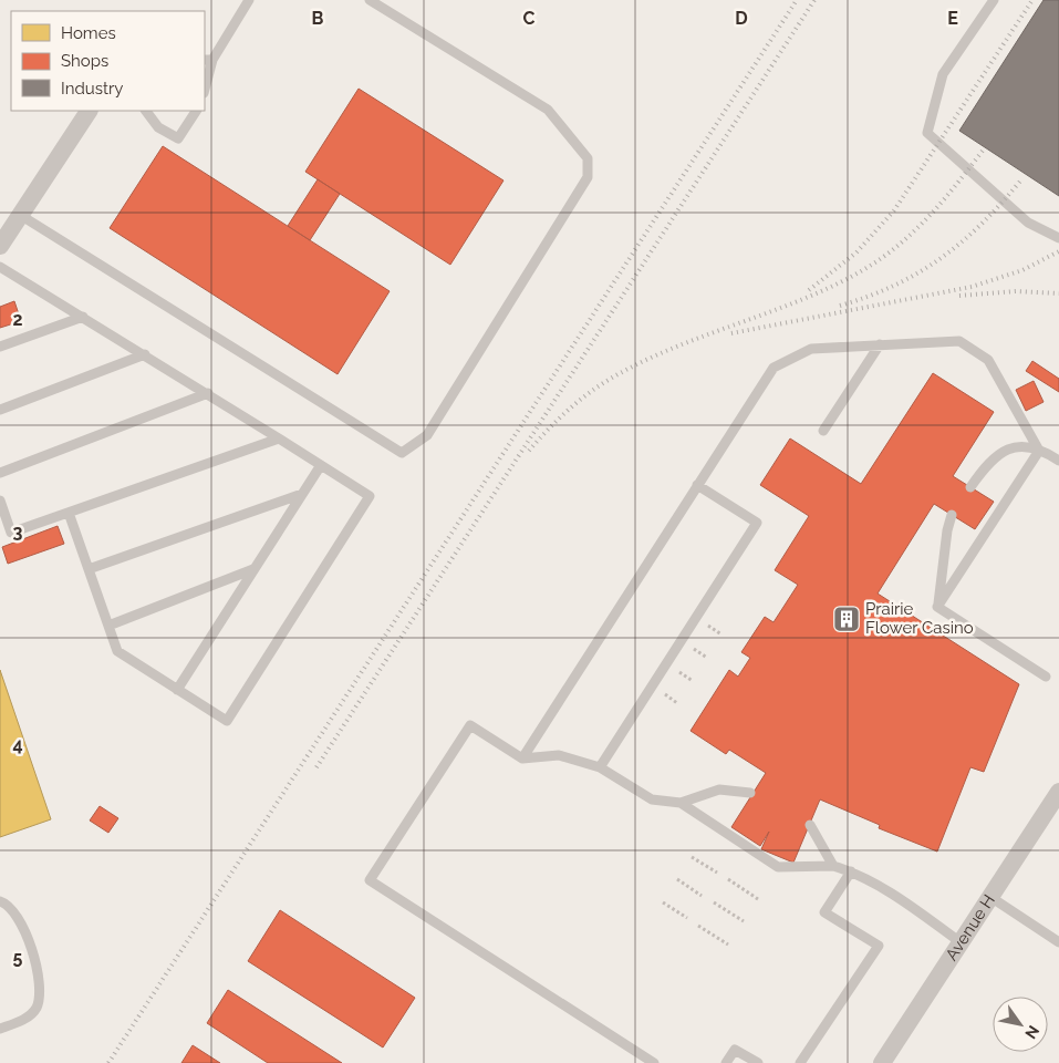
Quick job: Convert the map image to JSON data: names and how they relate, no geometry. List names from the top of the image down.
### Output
{
  "streets": {
    "street": ["Avenue H"]
  },
  "places": {
    "building": ["Prairie Flower Casino"]
  },
  "legend": ["Homes", "Shops", "Industry"],
  "north": "bottom right",
  "grid": {
    "columns": [
      "B",
      "C",
      "D",
      "E"
    ],
    "rows": [
      "2",
      "3",
      "4",
      "5"
    ]
  }
}
